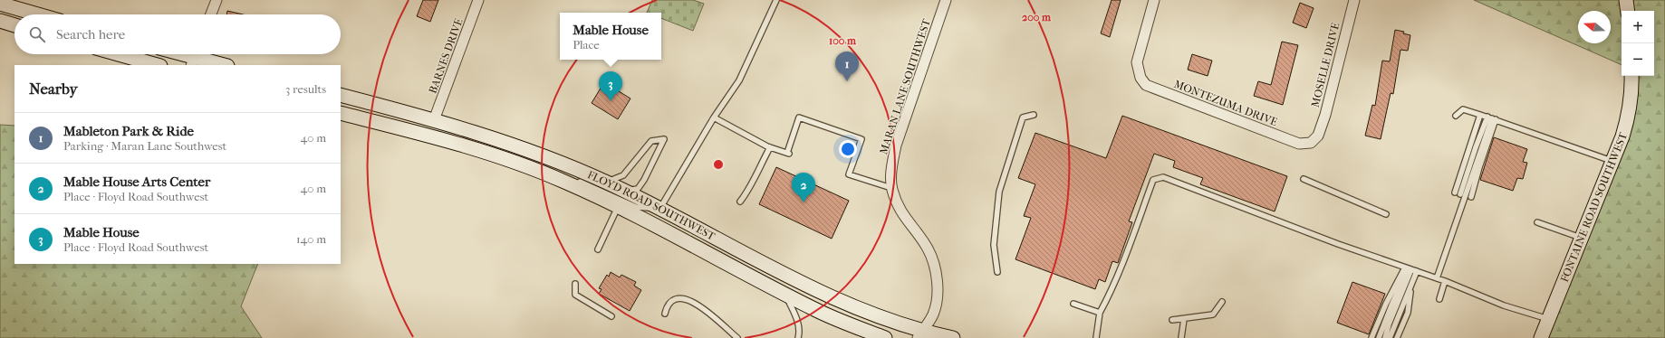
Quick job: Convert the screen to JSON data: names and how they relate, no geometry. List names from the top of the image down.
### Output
{
  "streets": {
    "main road": ["FLOYD ROAD SOUTHWEST", "FONTAINE ROAD SOUTHWEST"],
    "street": [
      "BARNES DRIVE",
      "MOSELLE DRIVE",
      "MARAN LANE SOUTHWEST",
      "MONTEZUMA DRIVE"
    ]
  },
  "crossings": [
    ["BARNES DRIVE", "FLOYD ROAD SOUTHWEST"],
    ["MOSELLE DRIVE", "MONTEZUMA DRIVE"],
    ["MARAN LANE SOUTHWEST", "FLOYD ROAD SOUTHWEST"]
  ],
  "north": "left",
  "page": {
    "map_buttons": ["+", "−"],
    "popup": ["Mable House", "Place"],
    "search": "Search here",
    "pins": ["1", "3", "2"],
    "heading": ["Nearby", "3 results"],
    "list": [
      {
        "mark": "1",
        "name": "Mableton Park & Ride",
        "note": "Parking · Maran Lane Southwest",
        "value": "40 m"
      },
      {
        "mark": "2",
        "name": "Mable House Arts Center",
        "note": "Place · Floyd Road Southwest",
        "value": "40 m"
      },
      {
        "mark": "3",
        "name": "Mable House",
        "note": "Place · Floyd Road Southwest",
        "value": "140 m"
      }
    ]
  },
  "rings": ["200 m", "100 m"]
}
